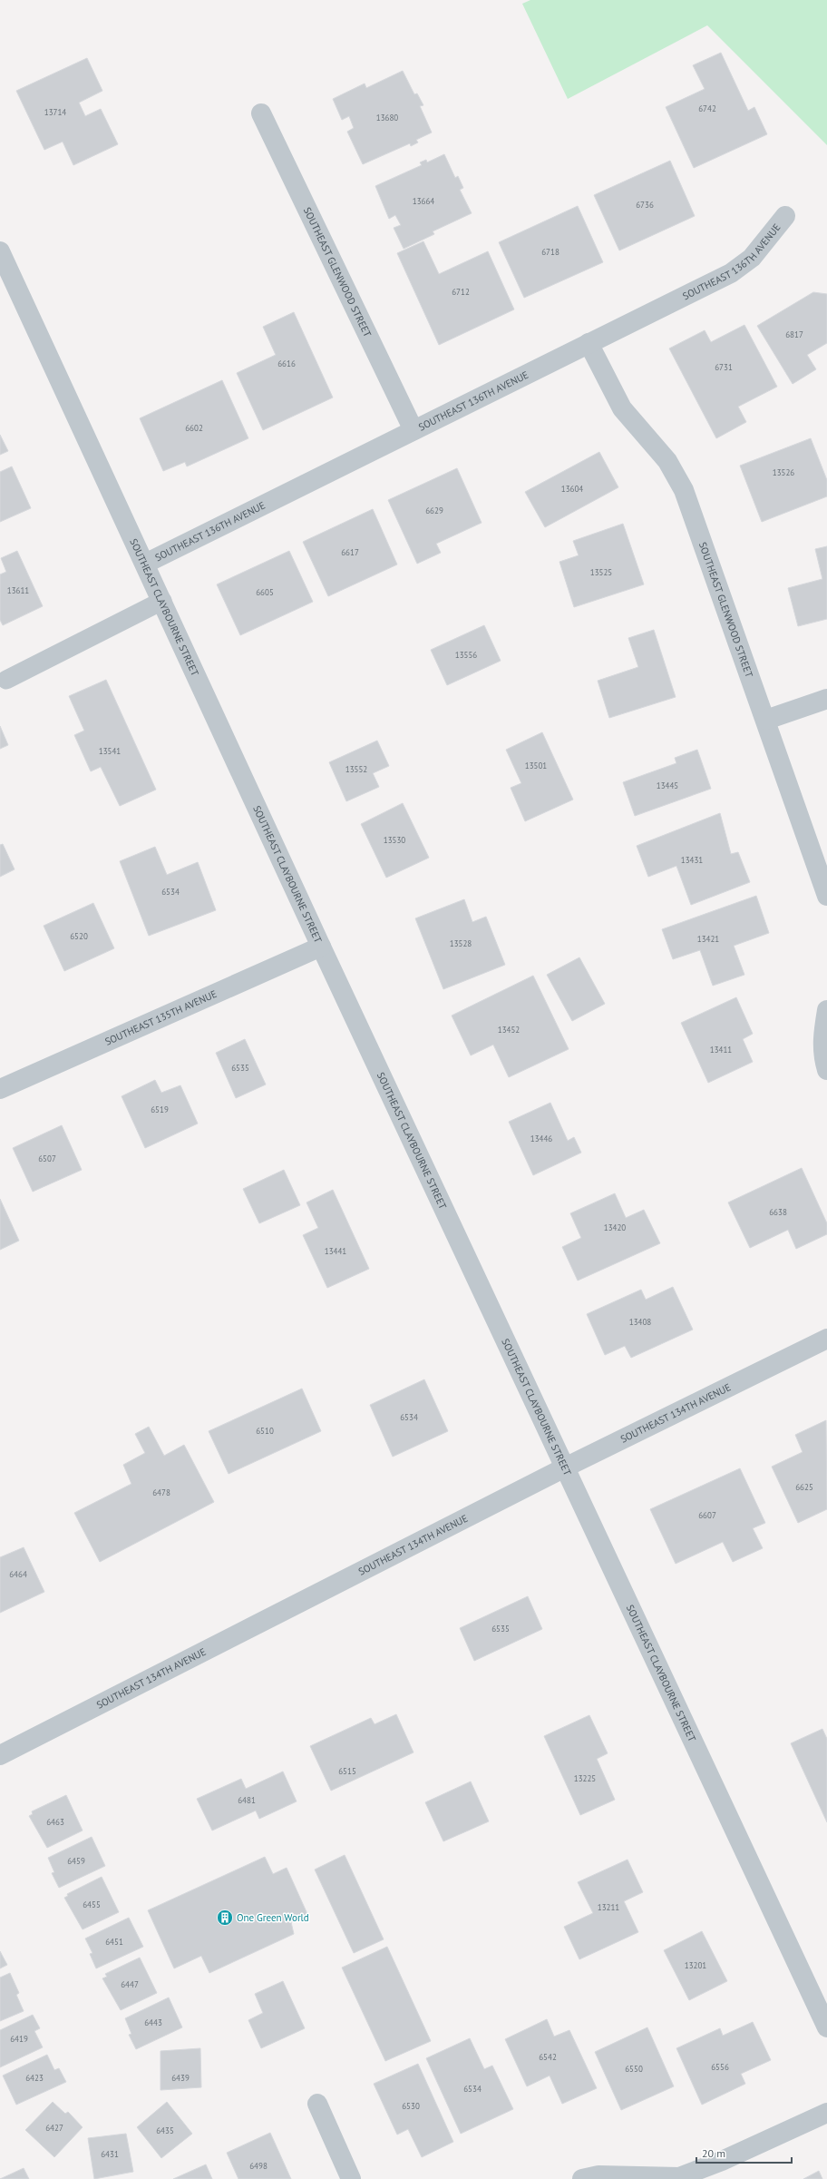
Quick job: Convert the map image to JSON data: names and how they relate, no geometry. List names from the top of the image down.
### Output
{
  "streets": {
    "street": [
      "SOUTHEAST 136TH AVENUE",
      "SOUTHEAST GLENWOOD STREET",
      "SOUTHEAST CLAYBOURNE STREET",
      "SOUTHEAST 135TH AVENUE",
      "SOUTHEAST 134TH AVENUE"
    ]
  },
  "crossings": [
    ["SOUTHEAST 136TH AVENUE", "SOUTHEAST GLENWOOD STREET"],
    ["SOUTHEAST 136TH AVENUE", "SOUTHEAST CLAYBOURNE STREET"],
    ["SOUTHEAST CLAYBOURNE STREET", "SOUTHEAST 135TH AVENUE"],
    ["SOUTHEAST CLAYBOURNE STREET", "SOUTHEAST 134TH AVENUE"]
  ],
  "places": {
    "building": ["One Green World"]
  },
  "house_numbers": [
    "6742",
    "13714",
    "13680",
    "13664",
    "6736",
    "6718",
    "6712",
    "6817",
    "6616",
    "6731",
    "6602",
    "13526",
    "13604",
    "6629",
    "6617",
    "13525",
    "13611",
    "6605",
    "13556",
    "13541",
    "13501",
    "13552",
    "13445",
    "13530",
    "13431",
    "6534",
    "6520",
    "13421",
    "13528",
    "13452",
    "13411",
    "6535",
    "6519",
    "13446",
    "6507",
    "6638",
    "13420",
    "13441",
    "13408",
    "6534",
    "6510",
    "6625",
    "6478",
    "6607",
    "6464",
    "6535",
    "6515",
    "13225",
    "6481",
    "6463",
    "6459",
    "6455",
    "13211",
    "6451",
    "13201",
    "6447",
    "6443",
    "6419",
    "6542",
    "6556",
    "6550",
    "6423",
    "6439",
    "6534",
    "6530",
    "6427",
    "6435",
    "6431",
    "6498"
  ],
  "scale_bar": "20 m"
}
